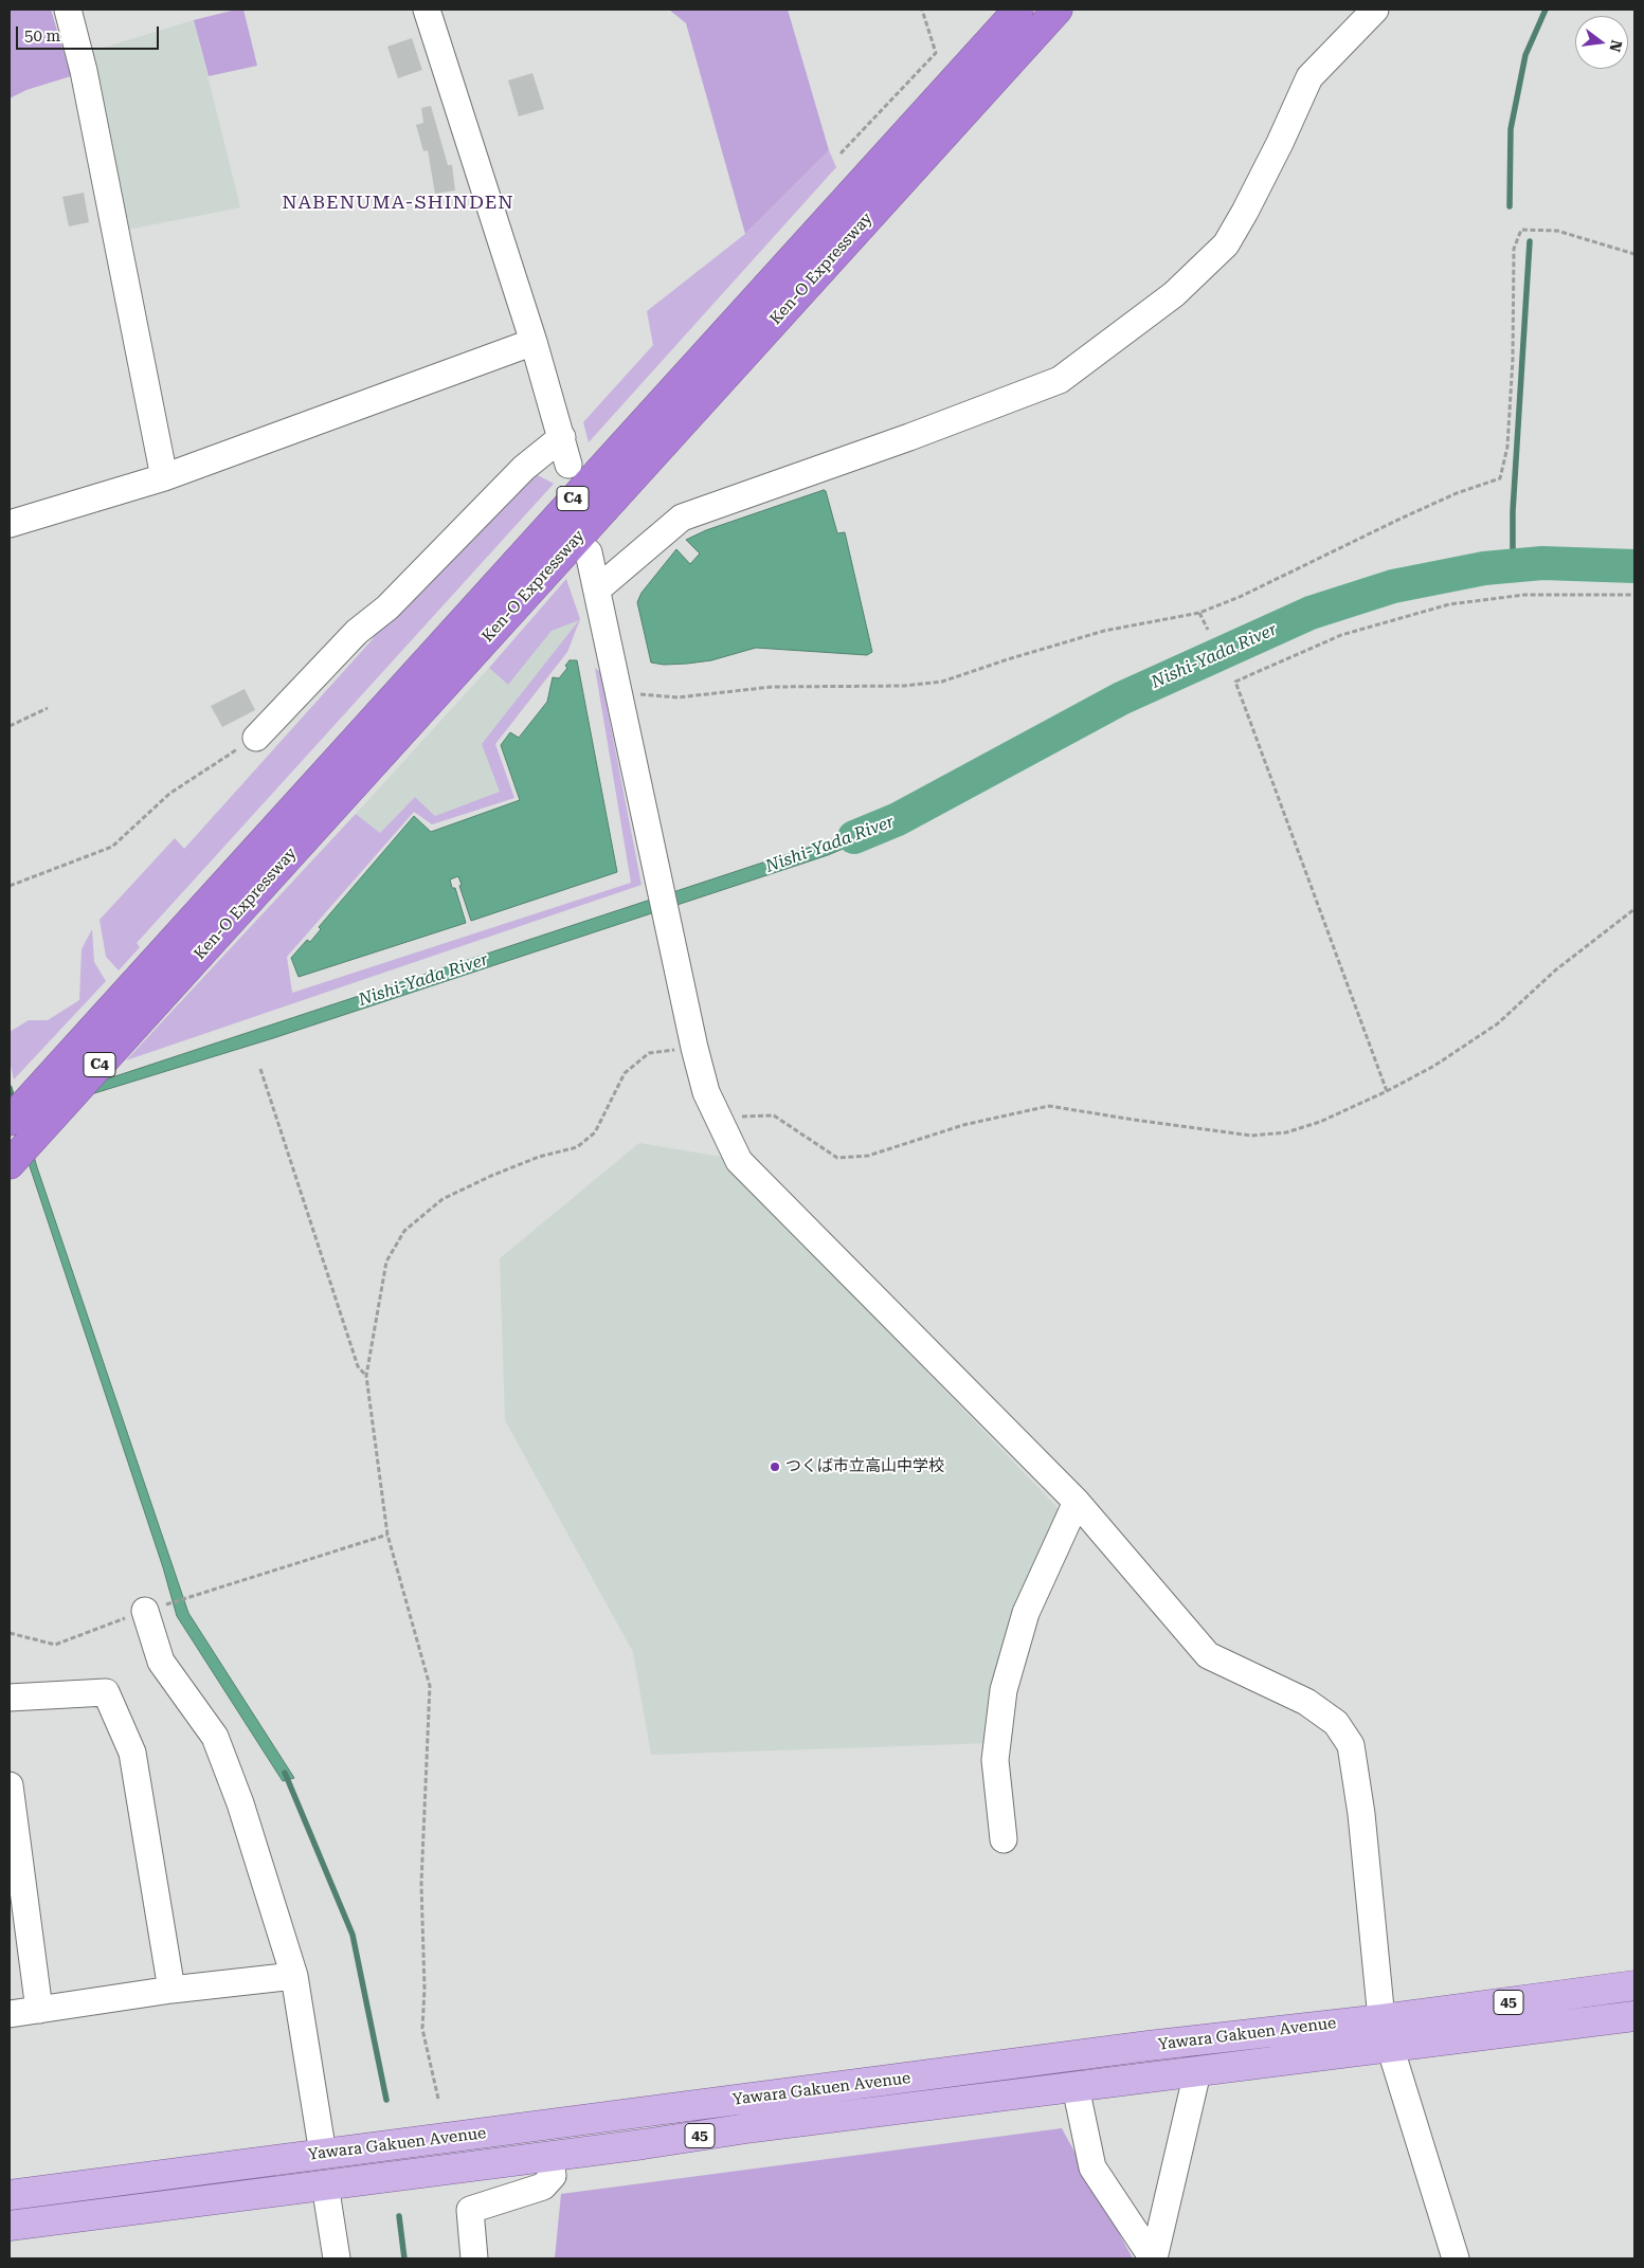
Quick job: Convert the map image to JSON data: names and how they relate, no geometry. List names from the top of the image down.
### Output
{
  "streets": {
    "highway": ["Ken-O Expressway", "C4"],
    "main road": ["45", "Yawara Gakuen Avenue"]
  },
  "districts": ["NABENUMA-SHINDEN"],
  "water": ["Nishi-Yada River"],
  "places": ["つくば市立高山中学校"],
  "scale_bar": "50 m",
  "north": "right"
}
